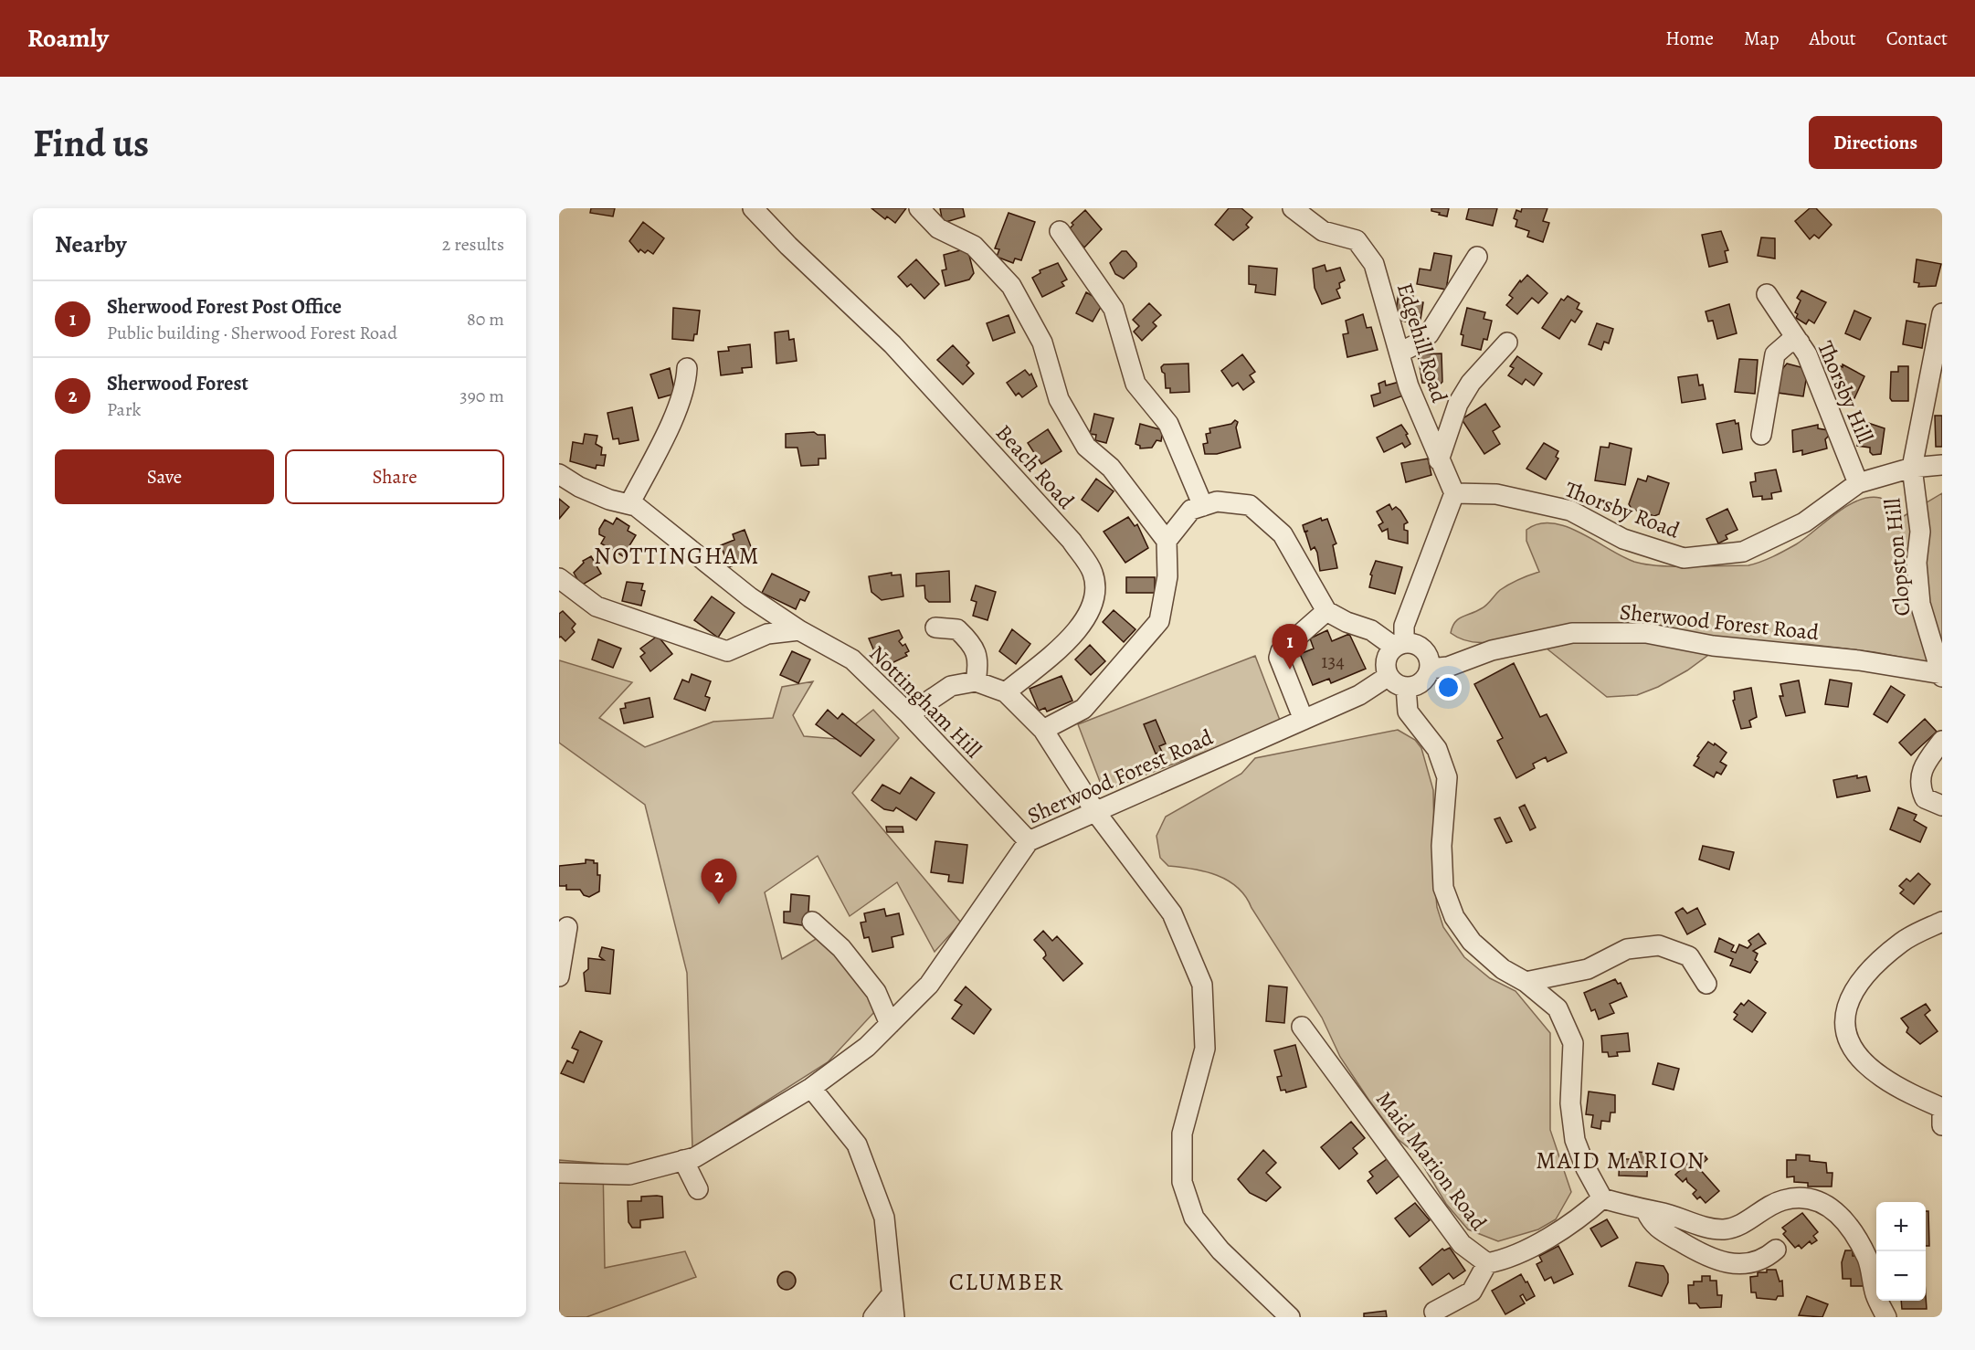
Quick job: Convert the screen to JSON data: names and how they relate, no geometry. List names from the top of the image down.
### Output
{
  "streets": {
    "street": [
      "Edgehill Road",
      "Thorsby Hill",
      "Beach Road",
      "Thorsby Road",
      "Clopston Hill",
      "Sherwood Forest Road",
      "Nottingham Hill",
      "Maid Marion Road"
    ]
  },
  "crossings": [
    ["Edgehill Road", "Thorsby Road"],
    ["Thorsby Hill", "Thorsby Road"],
    ["Thorsby Road", "Clopston Hill"],
    ["Clopston Hill", "Sherwood Forest Road"],
    ["Sherwood Forest Road", "Nottingham Hill"]
  ],
  "districts": ["NOTTINGHAM", "MAID MARION", "CLUMBER"],
  "house_numbers": ["134"],
  "page": {
    "header": "Roamly",
    "nav": [
      "Home",
      "Map",
      "About",
      "Contact"
    ],
    "buttons": [
      "Directions",
      ["Save", "Share"]
    ],
    "title": "Find us",
    "heading": ["Nearby", "2 results"],
    "list": [
      {
        "mark": "1",
        "name": "Sherwood Forest Post Office",
        "note": "Public building · Sherwood Forest Road",
        "value": "80 m"
      },
      {
        "mark": "2",
        "name": "Sherwood Forest",
        "note": "Park",
        "value": "390 m"
      }
    ],
    "pins": ["1", "2"],
    "map_buttons": ["+", "−"]
  }
}
